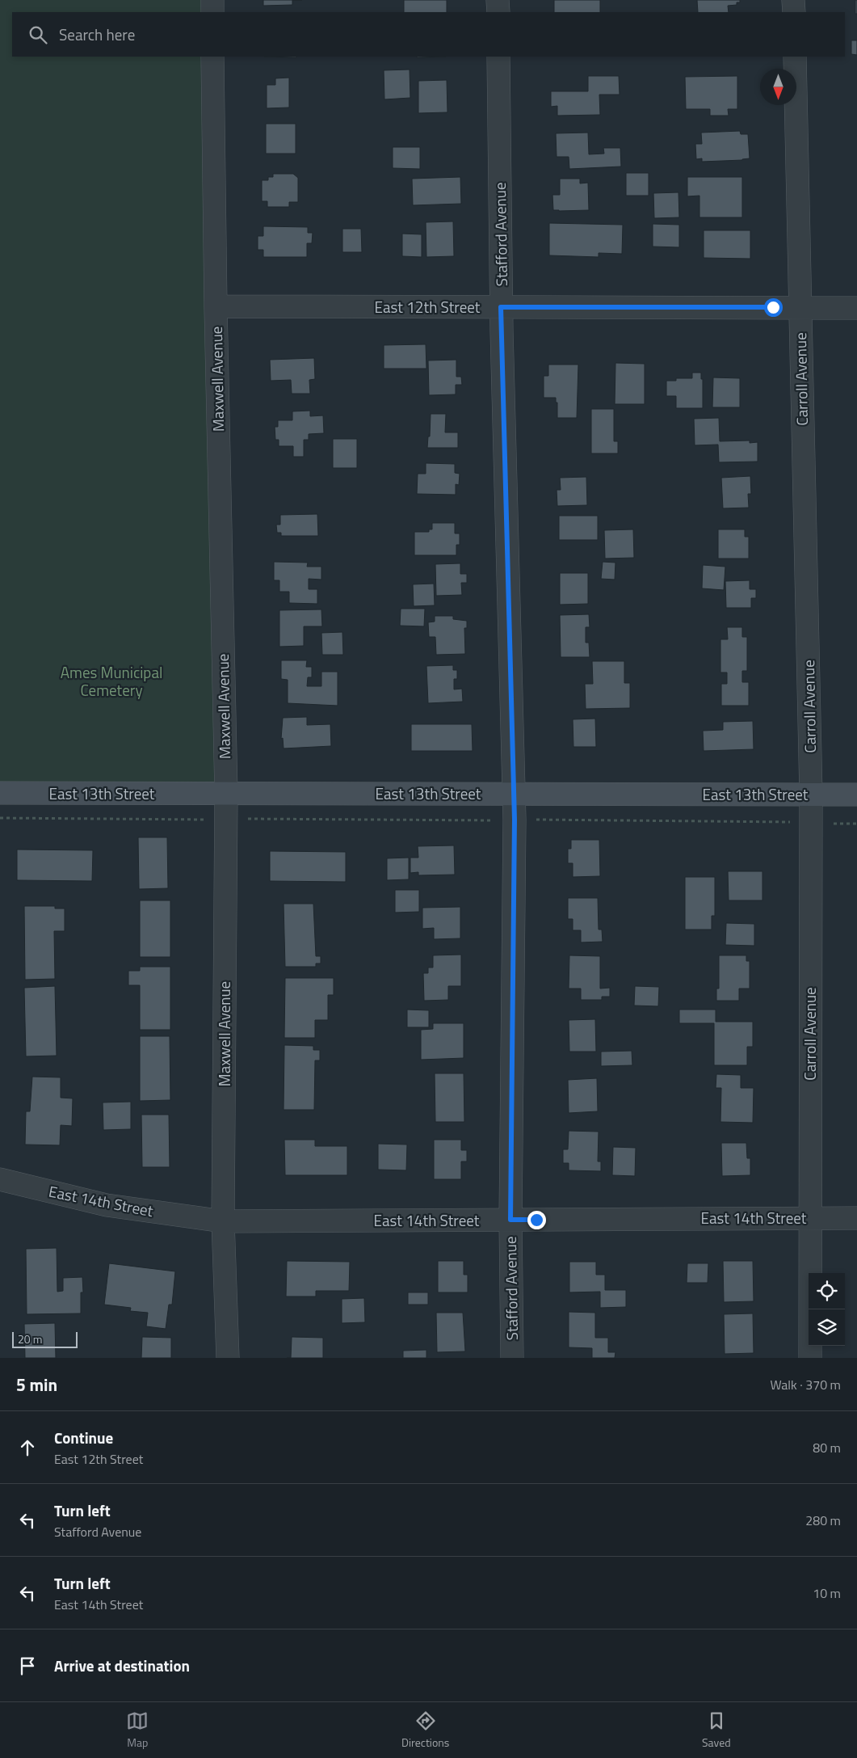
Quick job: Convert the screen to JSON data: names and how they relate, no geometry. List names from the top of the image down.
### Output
{
  "streets": {
    "main road": ["East 13th Street"],
    "street": [
      "Stafford Avenue",
      "East 12th Street",
      "Maxwell Avenue",
      "Carroll Avenue",
      "East 14th Street"
    ]
  },
  "crossings": [
    ["Stafford Avenue", "East 12th Street"],
    ["Stafford Avenue", "East 13th Street"],
    ["Stafford Avenue", "East 14th Street"],
    ["East 12th Street", "Maxwell Avenue"],
    ["East 12th Street", "Carroll Avenue"],
    ["Maxwell Avenue", "East 13th Street"],
    ["Maxwell Avenue", "East 14th Street"],
    ["Carroll Avenue", "East 13th Street"],
    ["Carroll Avenue", "East 14th Street"]
  ],
  "parks": ["Ames Municipal Cemetery"],
  "scale_bar": "20 m",
  "north": "bottom",
  "page": {
    "search": "Search here",
    "scale": "20 m",
    "heading": ["5 min", "Walk · 370 m"],
    "list": [
      ["Continue", "East 12th Street", "80 m"],
      ["Turn left", "Stafford Avenue", "280 m"],
      ["Turn left", "East 14th Street", "10 m"],
      "Arrive at destination"
    ],
    "nav": ["Map", "Directions", "Saved"]
  }
}
